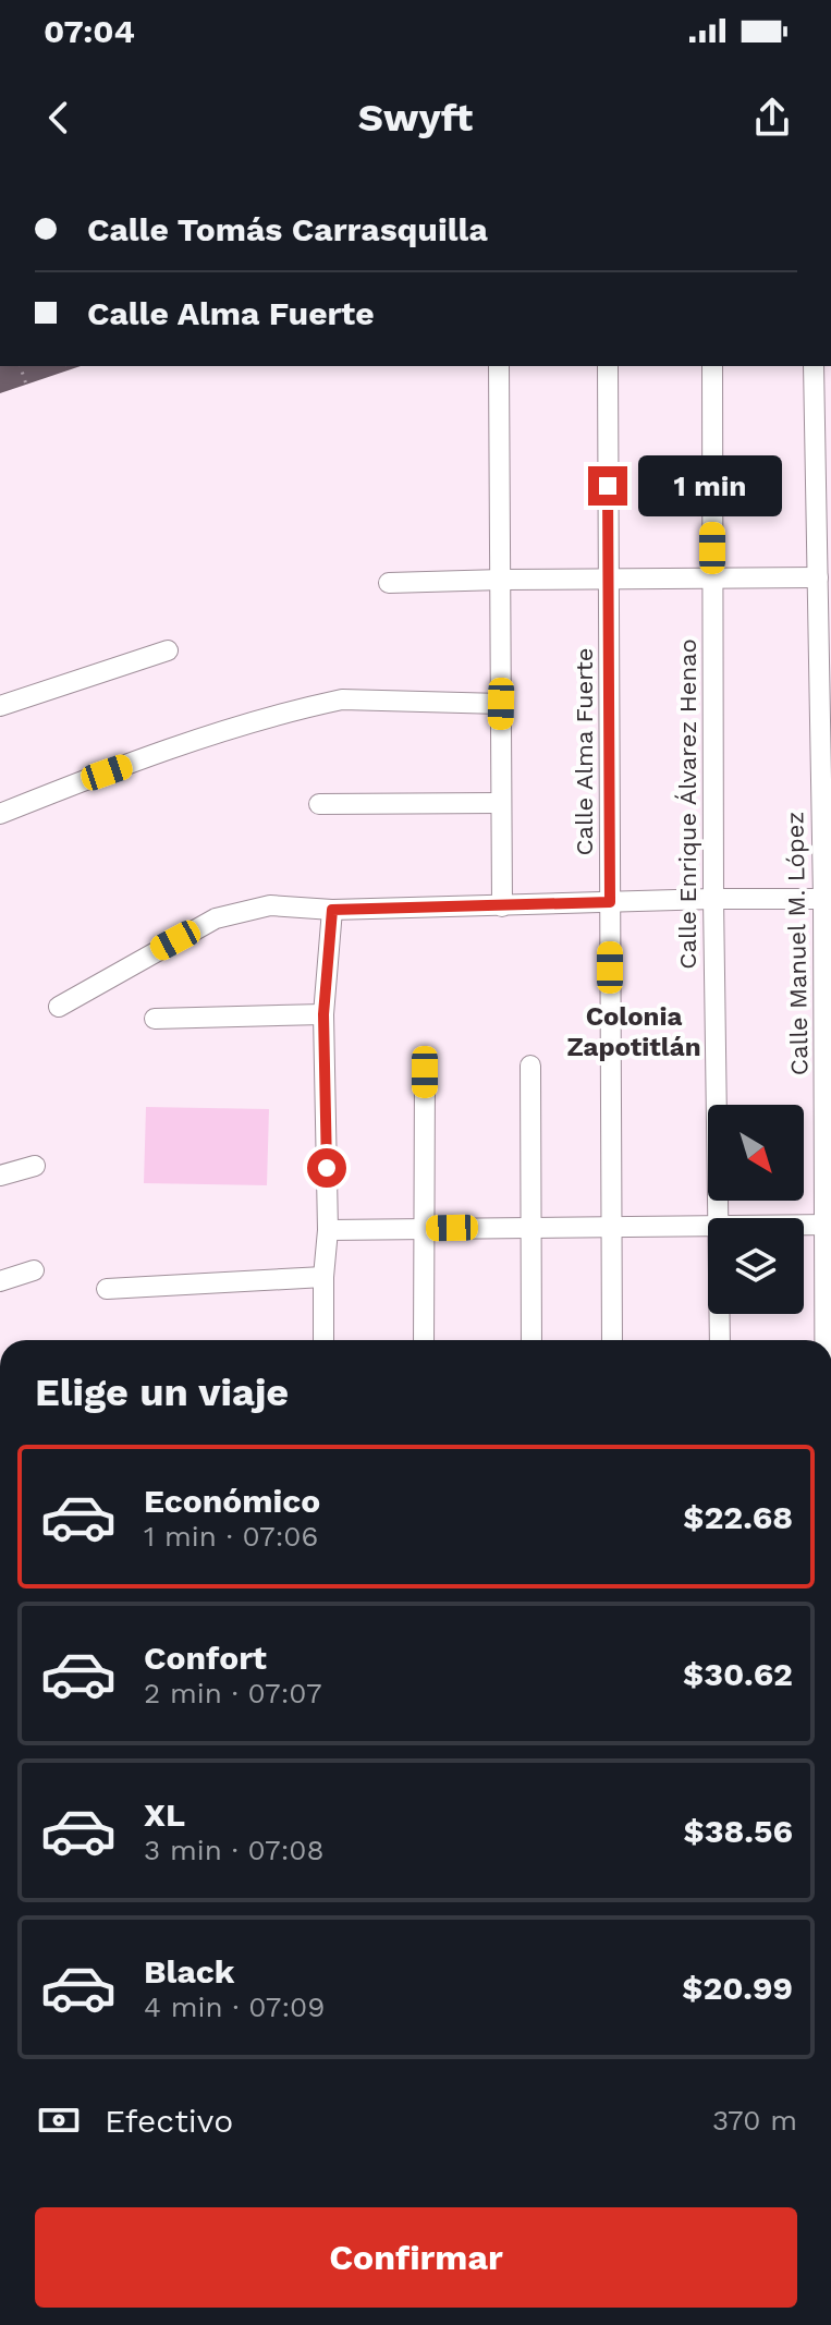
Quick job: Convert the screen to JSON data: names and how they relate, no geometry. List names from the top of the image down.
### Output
{
  "streets": {
    "street": ["Calle Alma Fuerte", "Calle Enrique Álvarez Henao", "Calle Manuel M. López"]
  },
  "districts": ["Colonia Zapotitlán"],
  "north": "bottom right",
  "page": {
    "status": "07:04",
    "header": "Swyft",
    "banner": ["Calle Tomás Carrasquilla", "Calle Alma Fuerte"],
    "bubble": "1 min",
    "heading": "Elige un viaje",
    "list": [
      {
        "name": "Económico",
        "note": "1 min · 07:06",
        "value": "$22.68"
      },
      {
        "name": "Confort",
        "note": "2 min · 07:07",
        "value": "$30.62"
      },
      {
        "name": "XL",
        "note": "3 min · 07:08",
        "value": "$38.56"
      },
      {
        "name": "Black",
        "note": "4 min · 07:09",
        "value": "$20.99"
      }
    ],
    "pay": ["Efectivo", "370 m"],
    "buttons": "Confirmar"
  }
}
